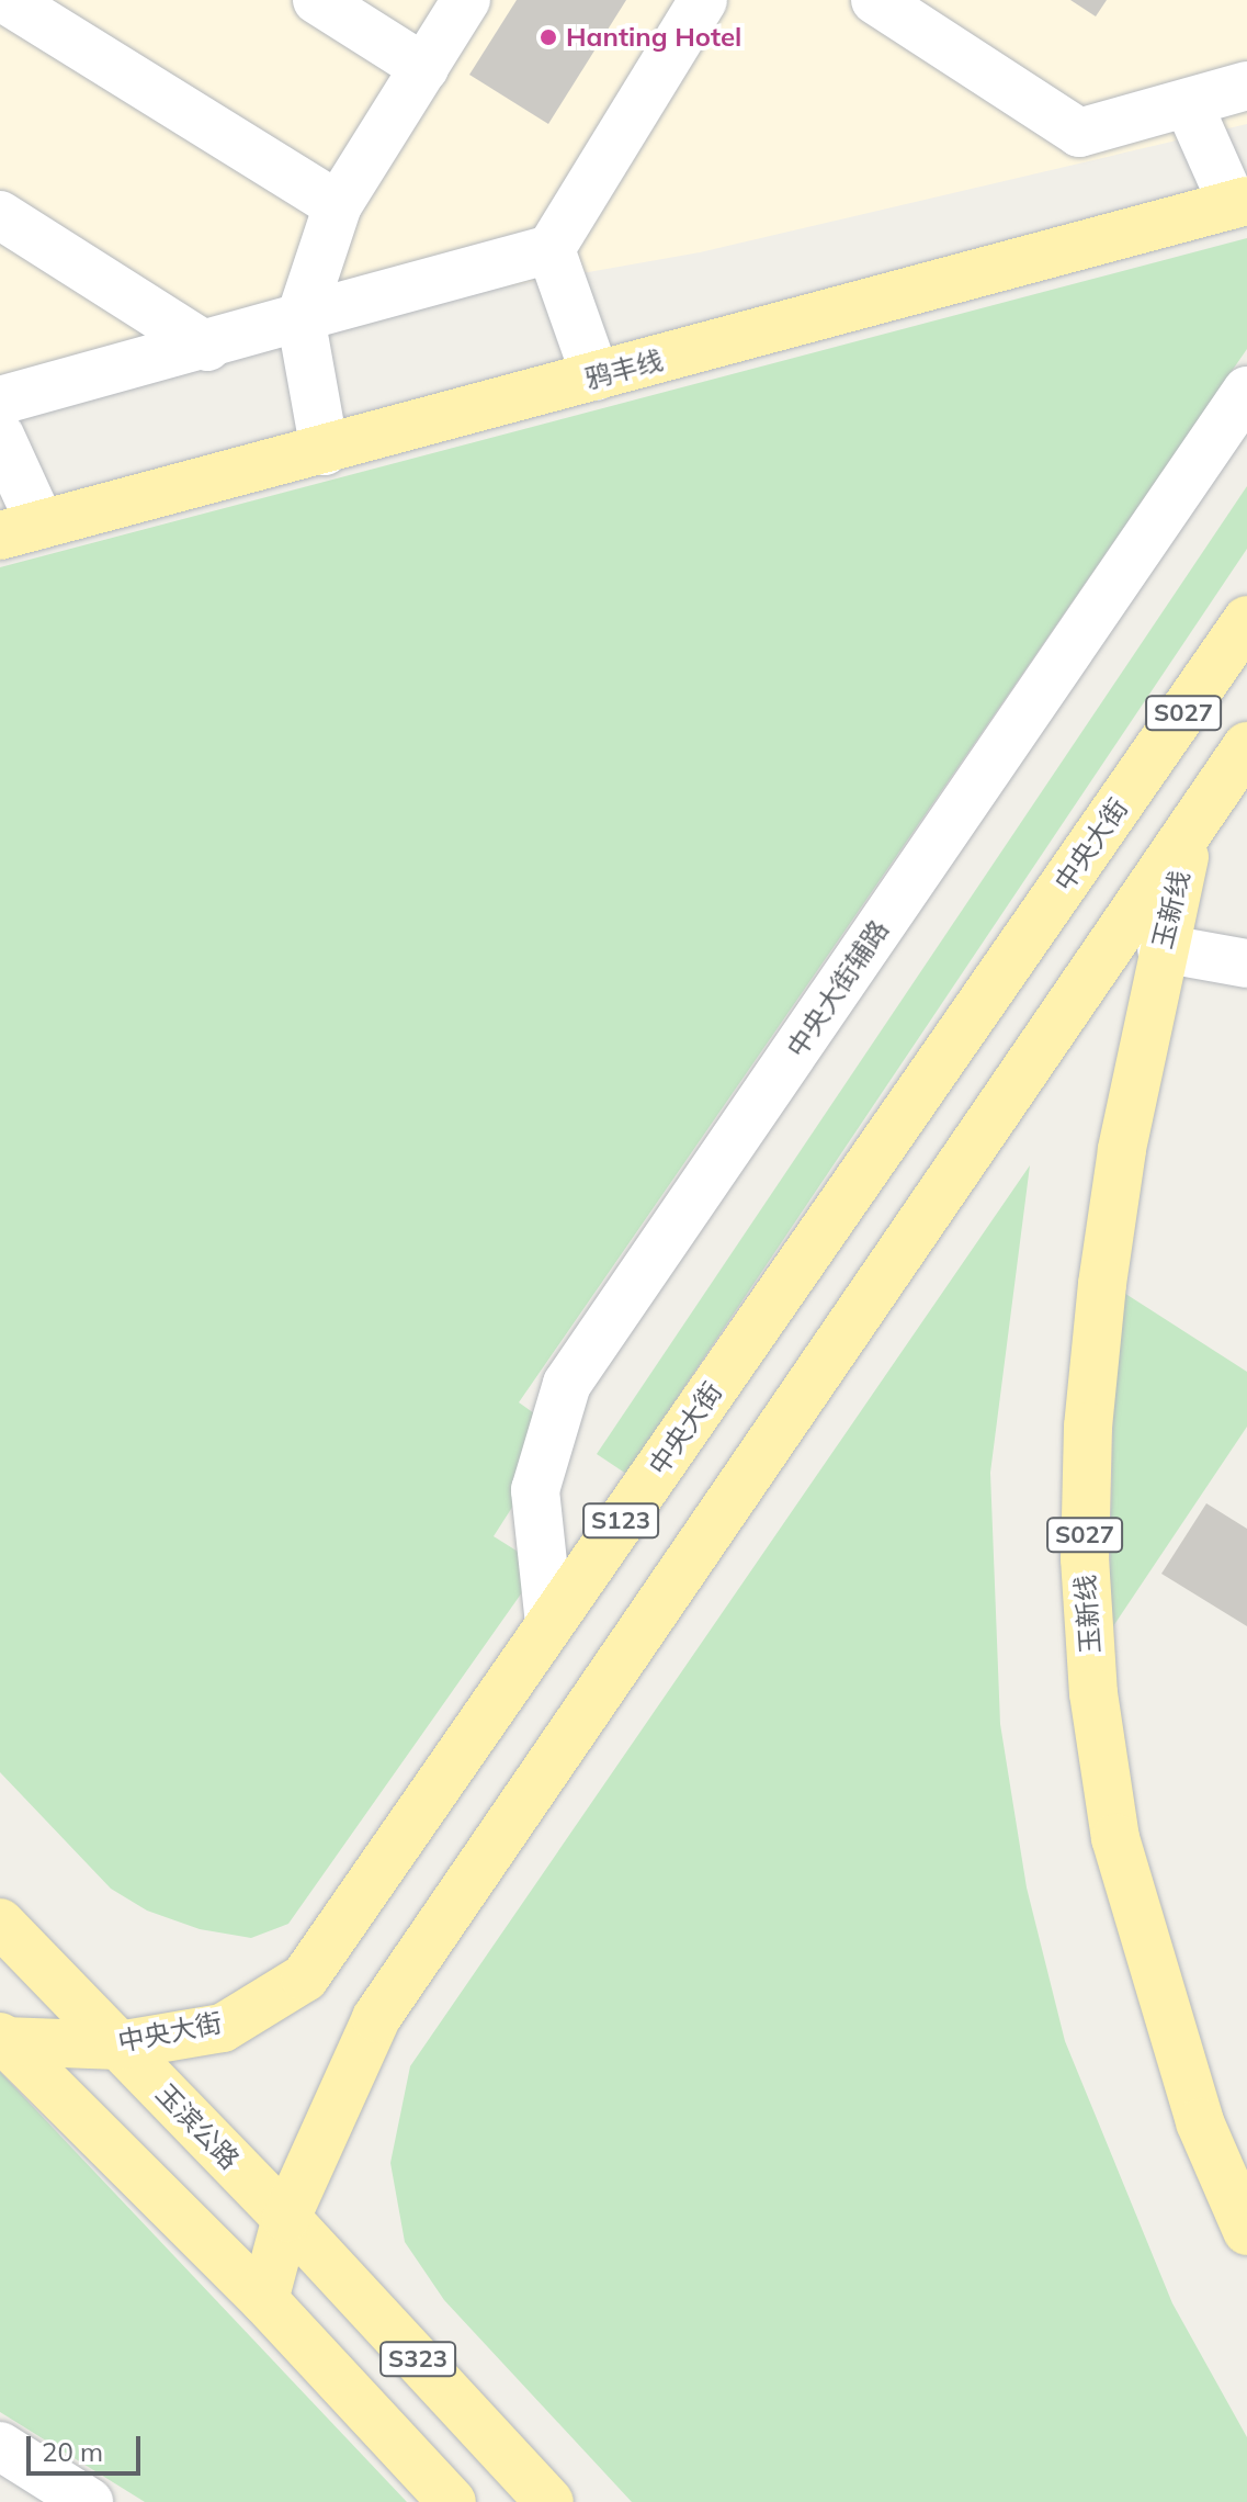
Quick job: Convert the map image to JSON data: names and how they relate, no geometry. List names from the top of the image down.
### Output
{
  "streets": {
    "main road": [
      "鸦丰线",
      "S027",
      "中央大街",
      "玉新线",
      "S123",
      "玉滨公路",
      "S323"
    ],
    "street": ["中央大街辅路"]
  },
  "crossings": [
    ["S027", "玉新线"],
    ["S027", "S123"],
    ["中央大街", "中央大街辅路"],
    ["中央大街", "玉滨公路"],
    ["玉新线", "S123"],
    ["S123", "玉滨公路"],
    ["S123", "S323"],
    ["玉滨公路", "S323"]
  ],
  "places": ["Hanting Hotel"],
  "scale_bar": "20 m"
}
